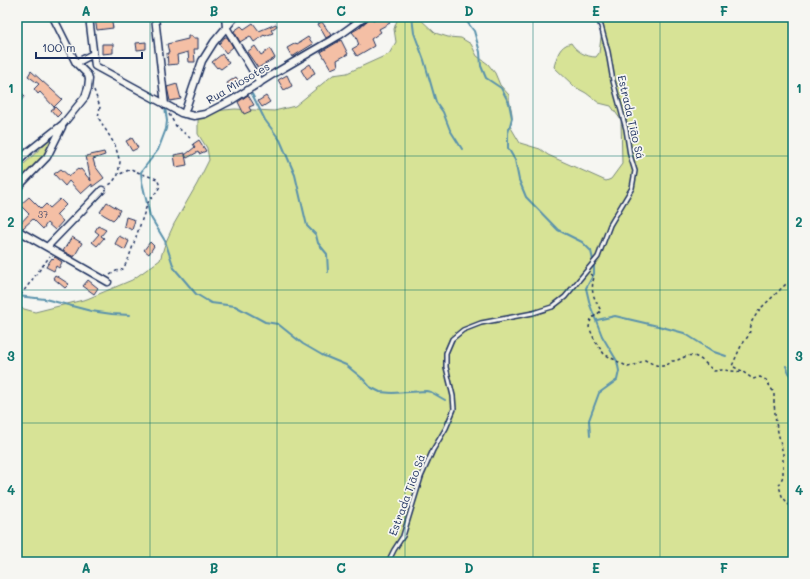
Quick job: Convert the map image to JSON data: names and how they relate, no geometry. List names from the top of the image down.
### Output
{
  "streets": {
    "street": ["Rua Miosotes"],
    "lane": ["Estrada Tião Sá"]
  },
  "house_numbers": ["37"],
  "scale_bar": "100 m",
  "grid": {
    "columns": [
      "A",
      "B",
      "C",
      "D",
      "E",
      "F"
    ],
    "rows": [
      "1",
      "2",
      "3",
      "4"
    ]
  }
}
